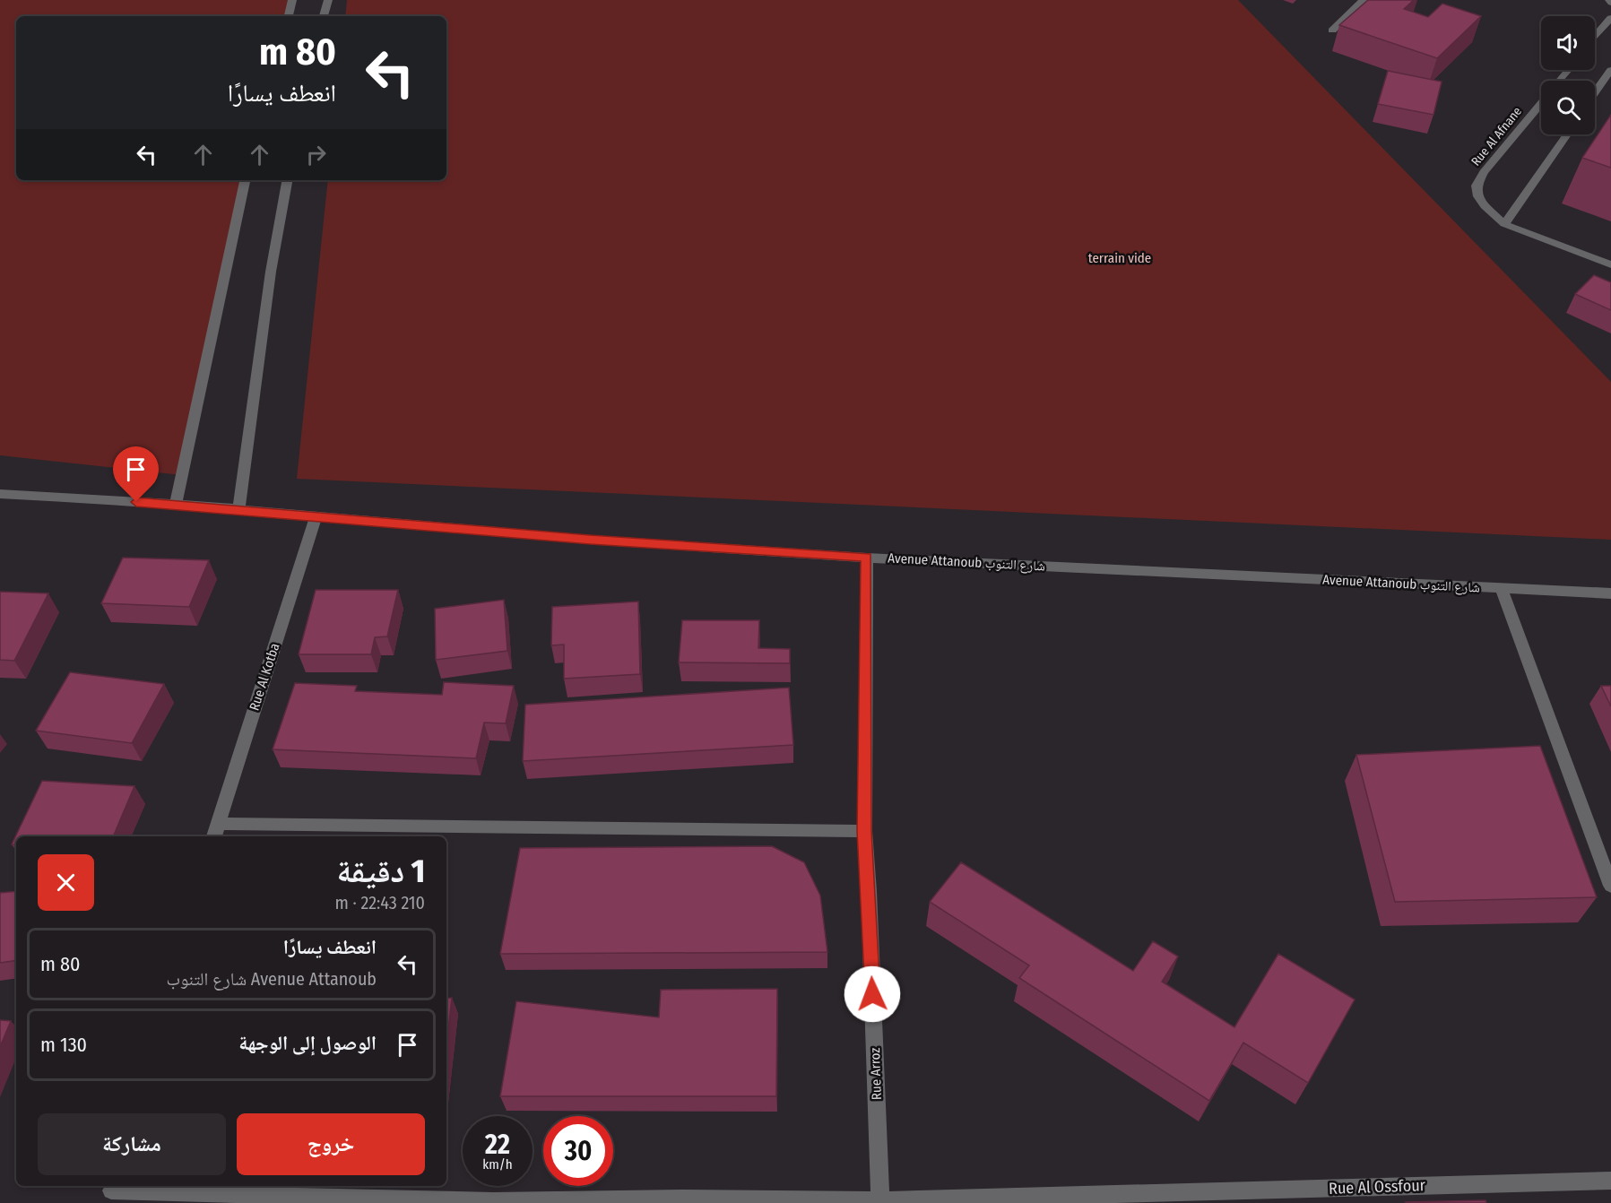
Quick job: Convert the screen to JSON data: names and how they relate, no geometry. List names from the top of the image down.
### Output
{
  "streets": {
    "street": [
      "Rue Al Afnane",
      "Avenue Attanoub شارع التنوب",
      "Rue Al Kotba",
      "Rue Arroz",
      "Rue Al Ossfour"
    ]
  },
  "crossings": [
    ["Avenue Attanoub شارع التنوب", "Rue Al Kotba"],
    ["Avenue Attanoub شارع التنوب", "Rue Arroz"],
    ["Rue Arroz", "Rue Al Ossfour"]
  ],
  "parks": ["terrain vide"],
  "page": {
    "turn": ["80 m", "انعطف يسارًا"],
    "heading": ["1 دقيقة", "210 m · 22:43"],
    "list": [
      {
        "name": "انعطف يسارًا",
        "note": "Avenue Attanoub شارع التنوب",
        "value": "80 m"
      },
      {
        "name": "الوصول إلى الوجهة",
        "value": "130 m"
      }
    ],
    "buttons": ["خروج", "مشاركة"],
    "speed": "22 km/h",
    "limit": "30"
  }
}
